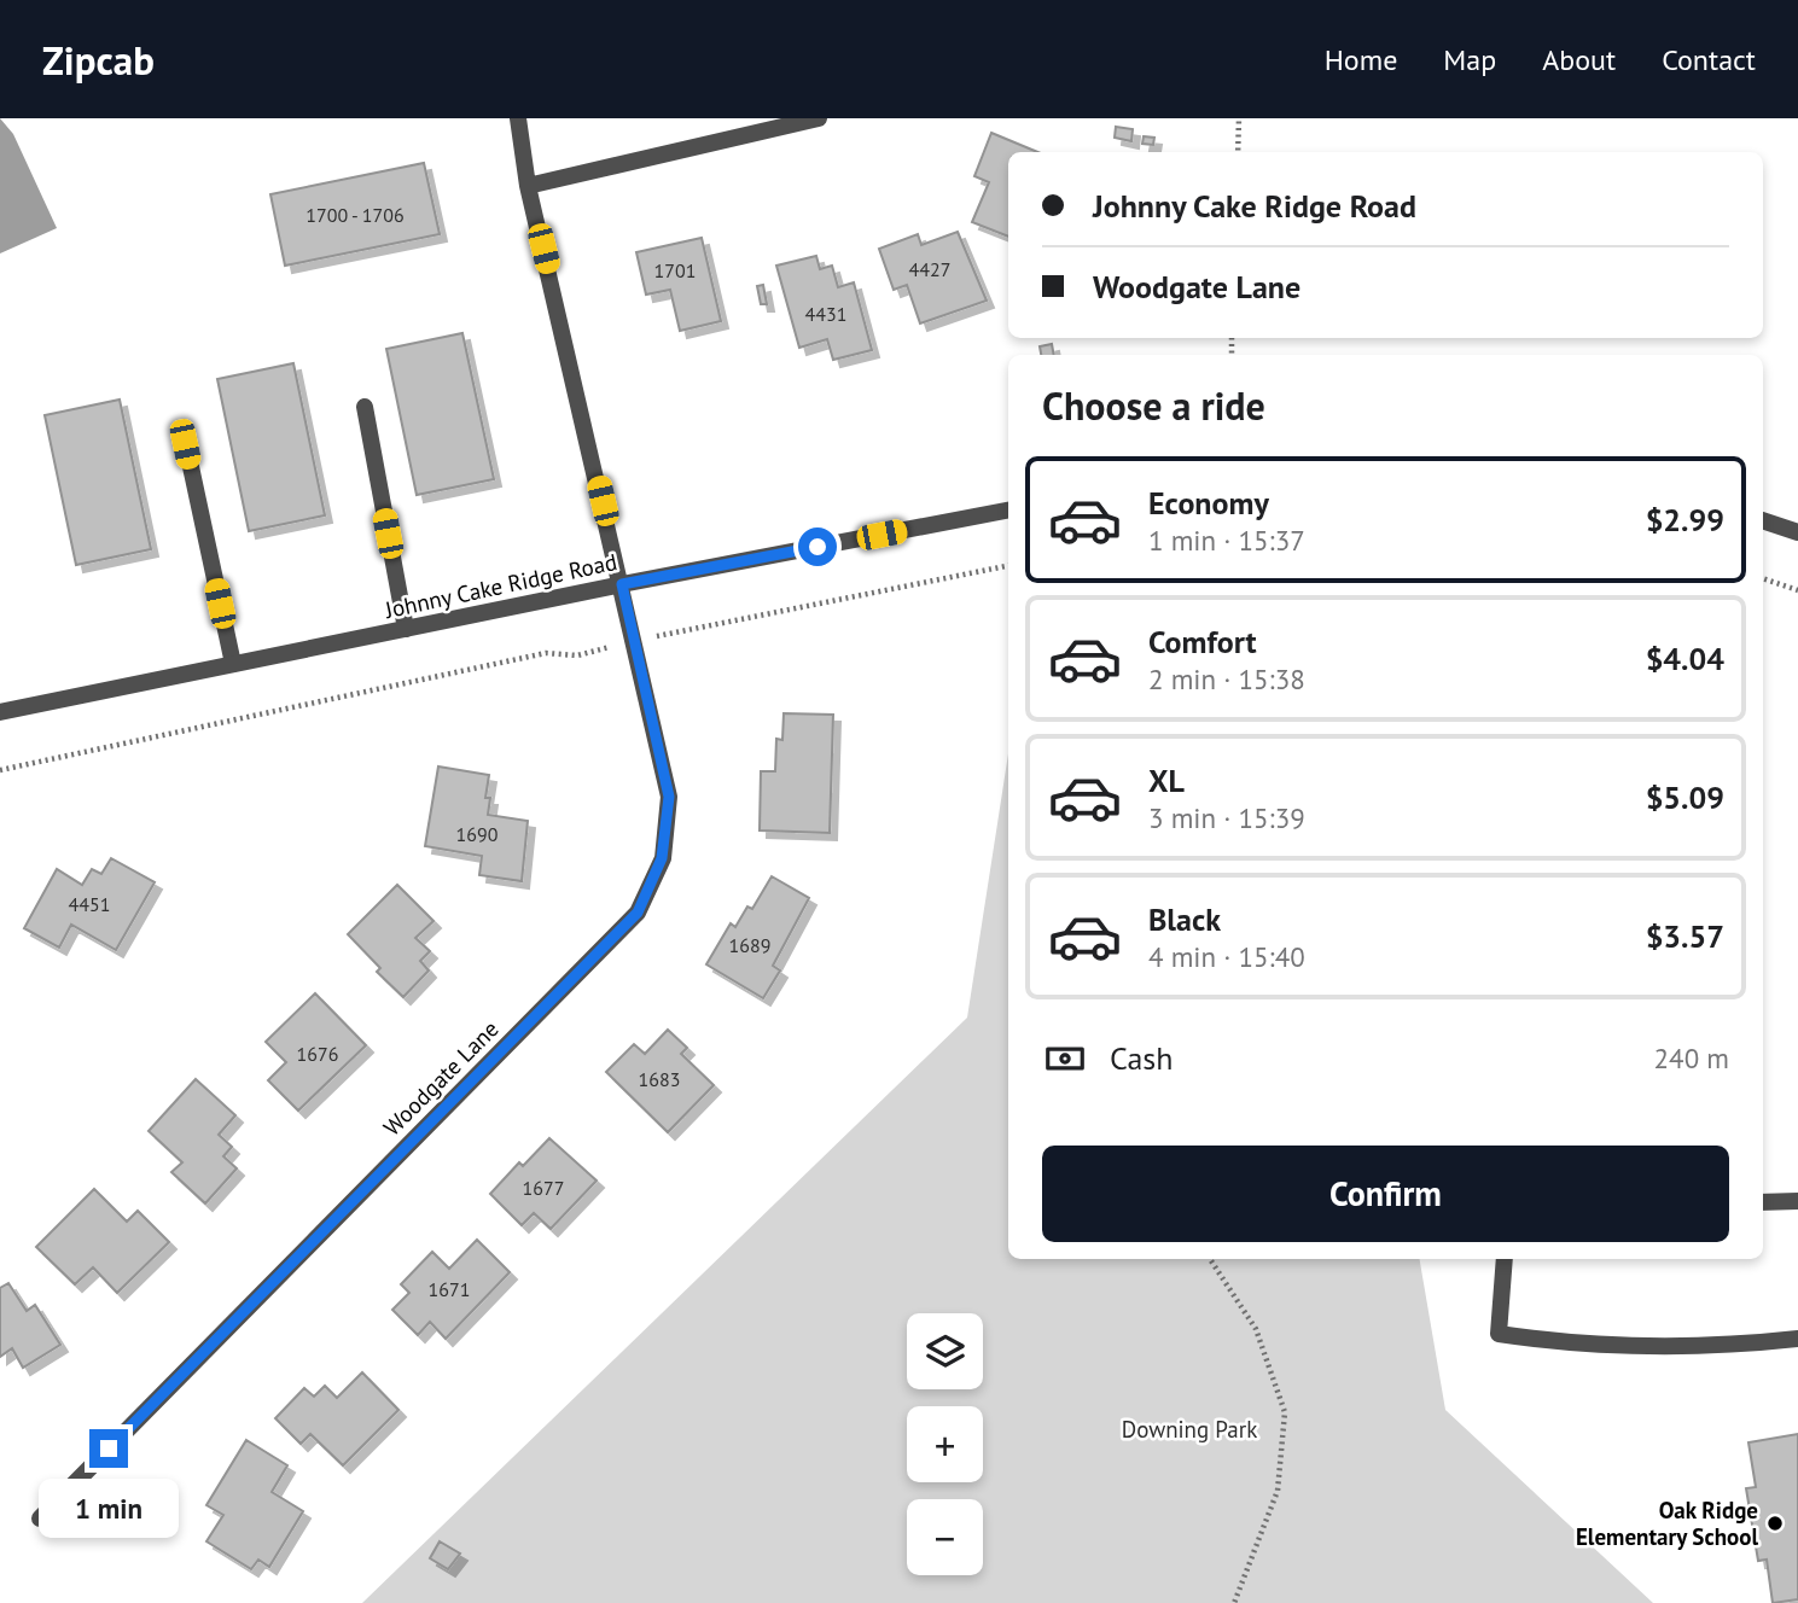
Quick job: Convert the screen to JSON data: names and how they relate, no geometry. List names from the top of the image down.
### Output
{
  "streets": {
    "street": ["Johnny Cake Ridge Road", "Woodgate Lane"]
  },
  "crossings": [
    ["Johnny Cake Ridge Road", "Woodgate Lane"]
  ],
  "parks": ["Downing Park"],
  "places": ["Oak Ridge Elementary School"],
  "house_numbers": [
    "1700 - 1706",
    "4427",
    "1701",
    "4431",
    "1690",
    "4451",
    "1689",
    "1676",
    "1683",
    "1677",
    "1671"
  ],
  "page": {
    "header": "Zipcab",
    "nav": [
      "Home",
      "Map",
      "About",
      "Contact"
    ],
    "banner": ["Johnny Cake Ridge Road", "Woodgate Lane"],
    "heading": "Choose a ride",
    "list": [
      {
        "name": "Economy",
        "note": "1 min · 15:37",
        "value": "$2.99"
      },
      {
        "name": "Comfort",
        "note": "2 min · 15:38",
        "value": "$4.04"
      },
      {
        "name": "XL",
        "note": "3 min · 15:39",
        "value": "$5.09"
      },
      {
        "name": "Black",
        "note": "4 min · 15:40",
        "value": "$3.57"
      }
    ],
    "pay": ["Cash", "240 m"],
    "buttons": "Confirm",
    "map_buttons": ["+", "−"],
    "bubble": "1 min"
  }
}
